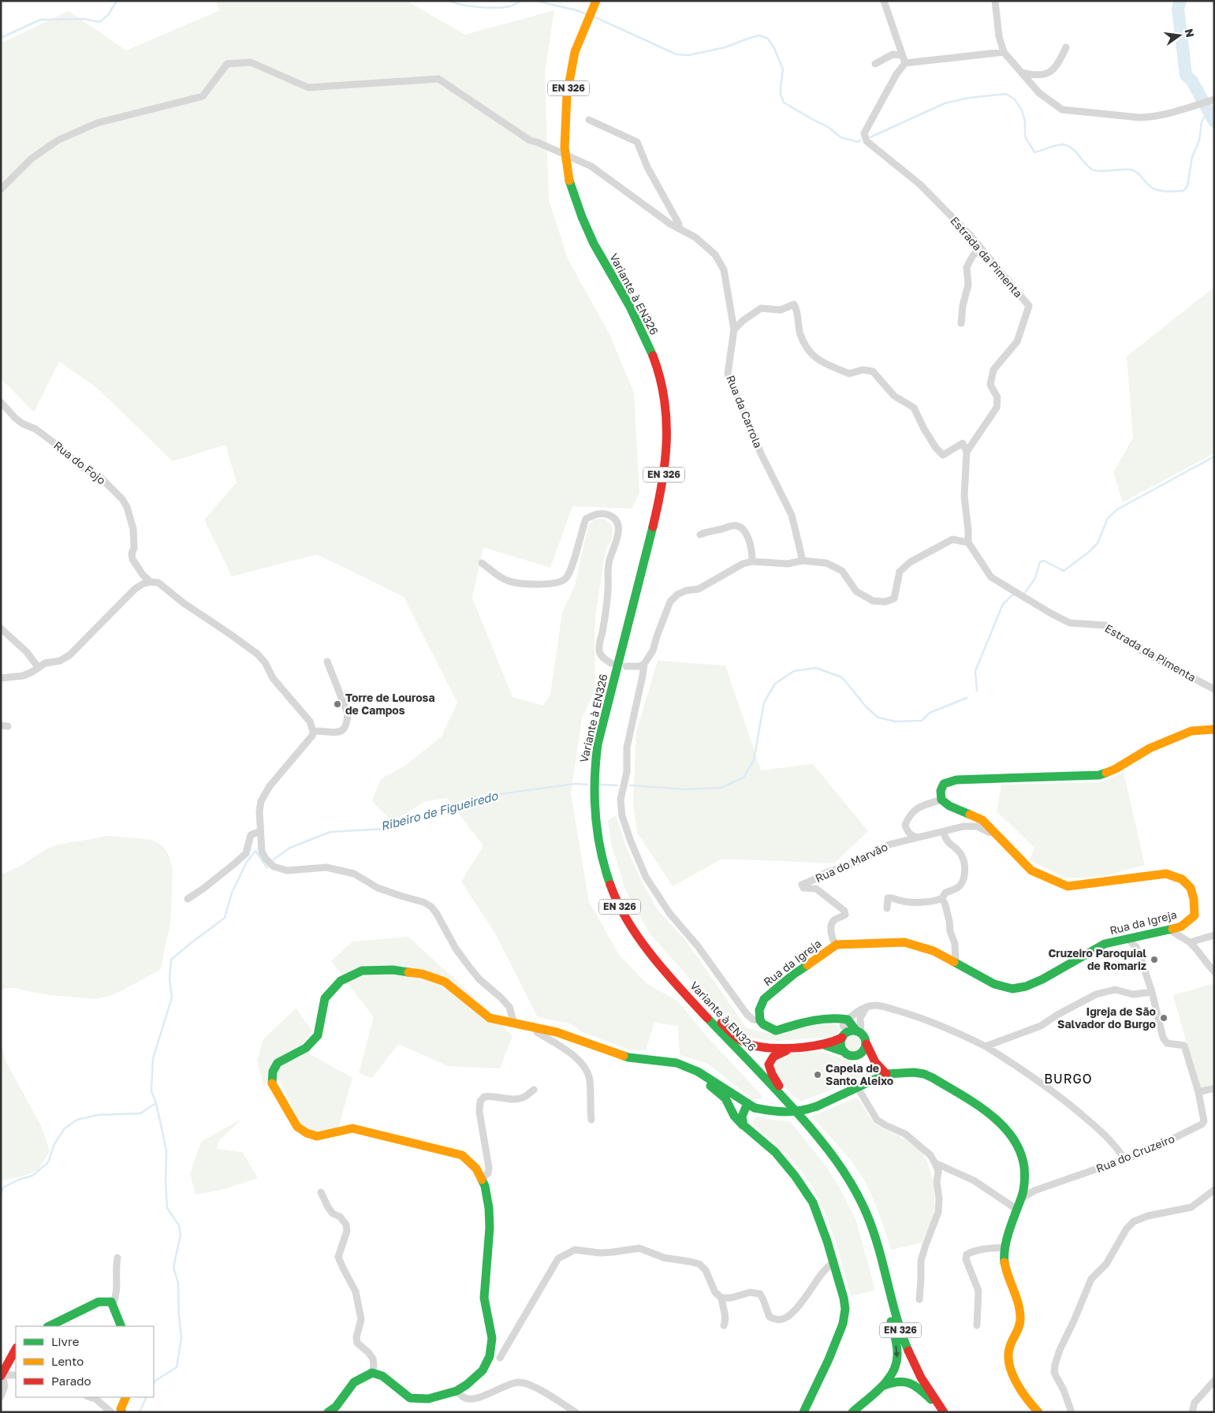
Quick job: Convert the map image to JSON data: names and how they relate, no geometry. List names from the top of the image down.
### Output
{
  "streets": {
    "main road": ["EN 326", "Variante à EN326", "Rua da Igreja"],
    "street": [
      "Estrada da Pimenta",
      "Rua da Carrola",
      "Rua do Fojo",
      "Rua do Marvão",
      "Rua do Cruzeiro"
    ]
  },
  "crossings": [
    ["Rua do Marvão", "Rua da Igreja"]
  ],
  "districts": ["BURGO"],
  "water": ["Ribeiro de Figueiredo"],
  "places": [
    "Torre de Lourosa de Campos",
    "Cruzeiro Paroquial de Romariz",
    "Igreja de São Salvador do Burgo",
    "Capela de Santo Aleixo"
  ],
  "legend": ["Livre", "Lento", "Parado"],
  "north": "right"
}
